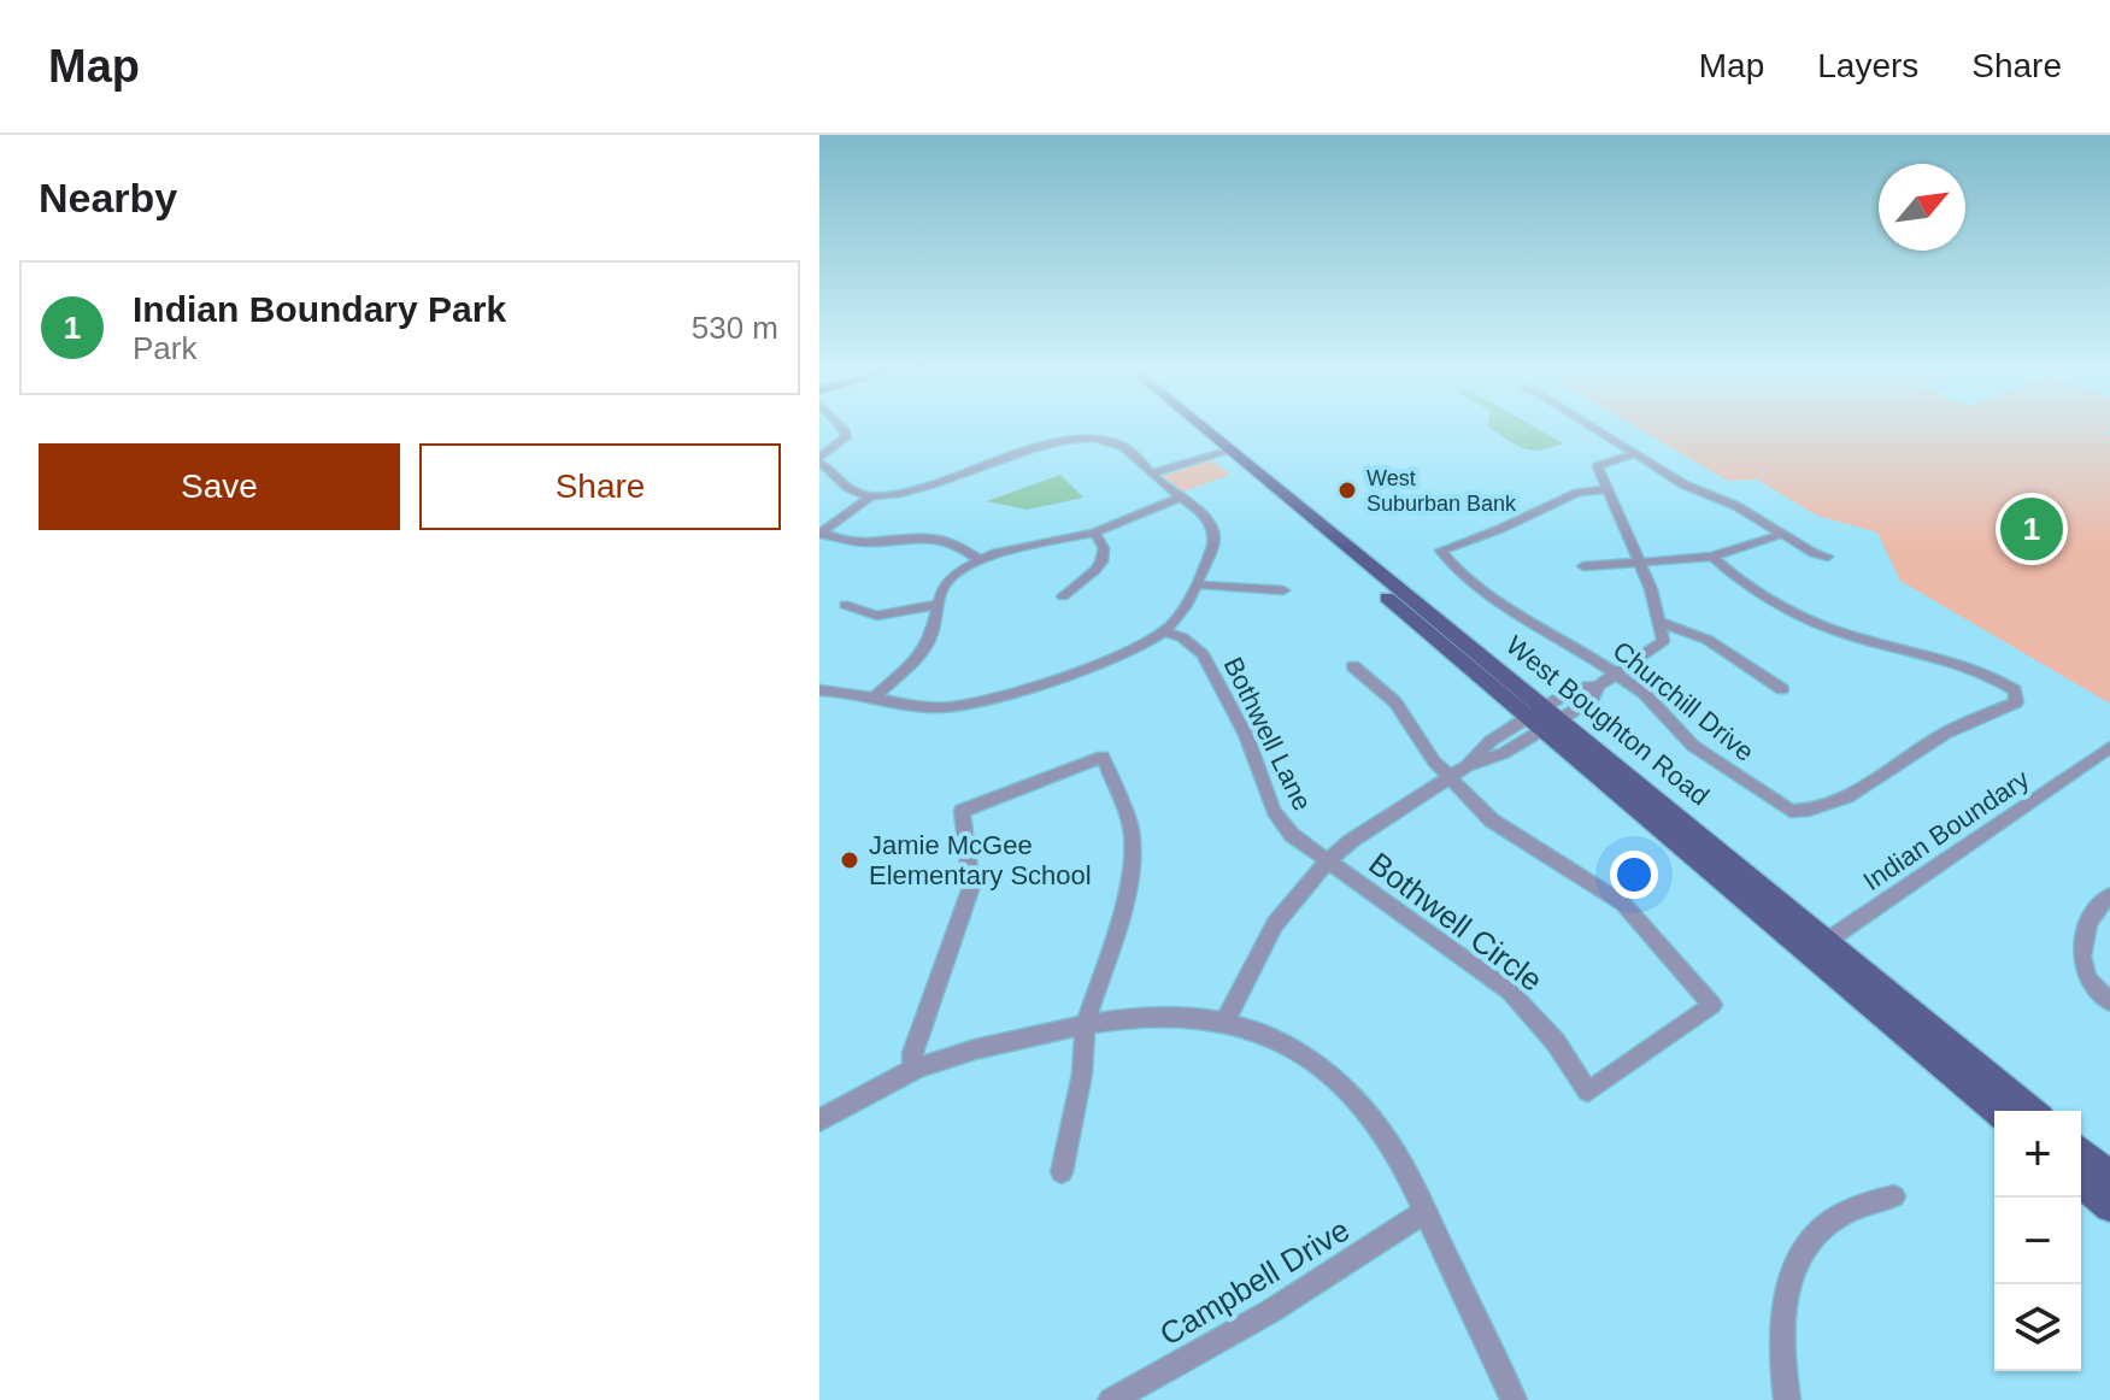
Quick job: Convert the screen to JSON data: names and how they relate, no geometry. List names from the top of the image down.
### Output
{
  "streets": {
    "main road": ["West Boughton Road"],
    "street": [
      "Churchill Drive",
      "Bothwell Lane",
      "Indian Boundary",
      "Bothwell Circle",
      "Campbell Drive"
    ]
  },
  "crossings": [
    ["West Boughton Road", "Indian Boundary"],
    ["Bothwell Lane", "Bothwell Circle"]
  ],
  "places": ["West Suburban Bank", "Jamie McGee Elementary School"],
  "north": "top right",
  "page": {
    "header": "Map",
    "nav": ["Map", "Layers", "Share"],
    "heading": "Nearby",
    "list": [
      {
        "mark": "1",
        "name": "Indian Boundary Park",
        "note": "Park",
        "value": "530 m"
      }
    ],
    "buttons": ["Save", "Share"],
    "pins": "1",
    "map_buttons": ["+", "−"]
  }
}
